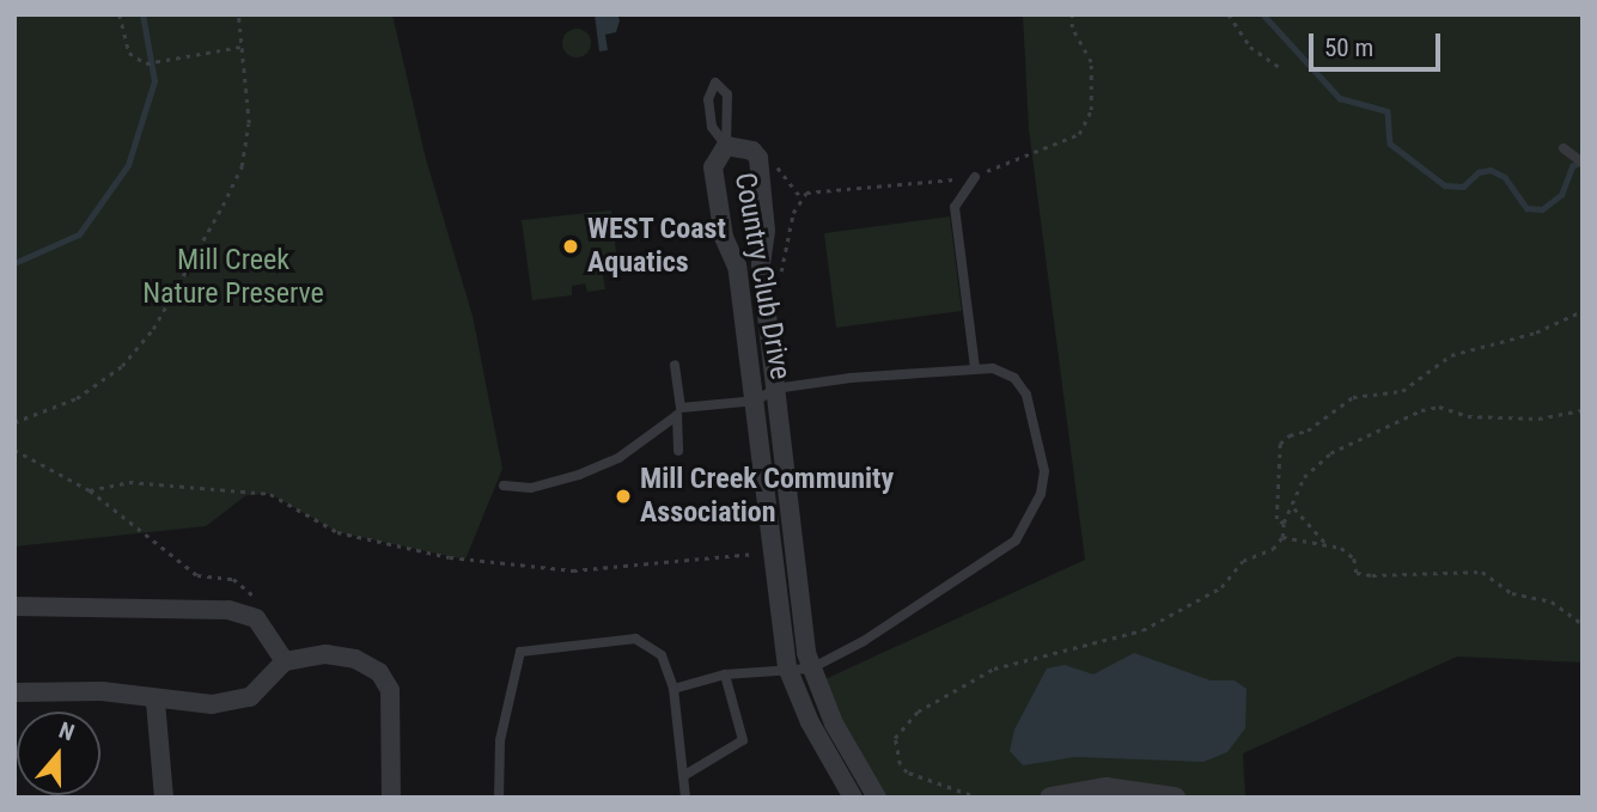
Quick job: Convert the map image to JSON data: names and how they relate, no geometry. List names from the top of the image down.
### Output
{
  "streets": {
    "street": ["Country Club Drive"]
  },
  "parks": ["Mill Creek Nature Preserve"],
  "places": ["WEST Coast Aquatics", "Mill Creek Community Association"],
  "scale_bar": "50 m",
  "north": "top"
}
